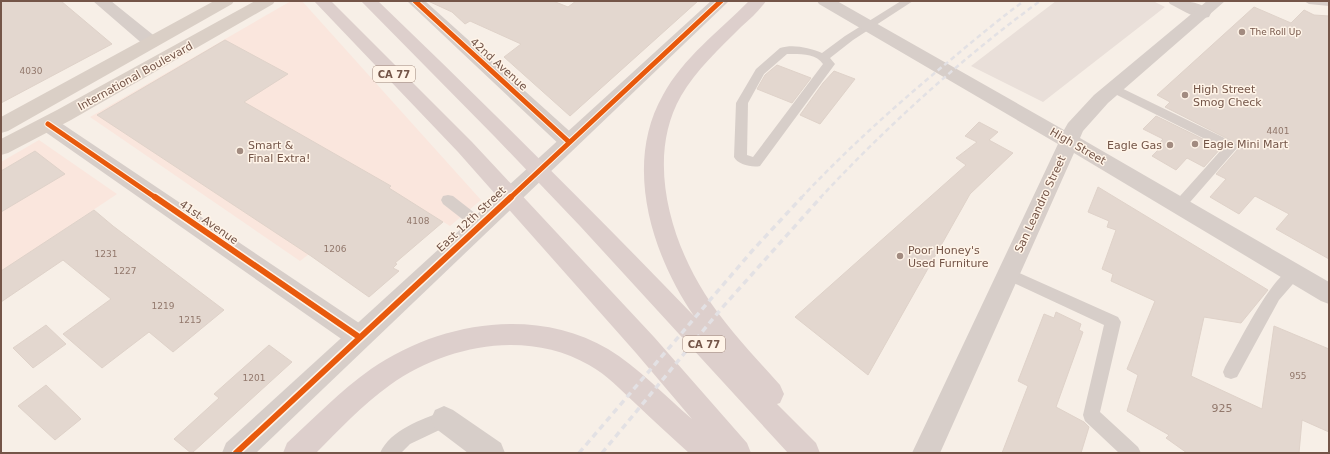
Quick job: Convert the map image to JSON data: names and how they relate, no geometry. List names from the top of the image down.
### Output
{
  "streets": {
    "highway": ["CA 77"],
    "main road": ["International Boulevard"],
    "street": [
      "42nd Avenue",
      "High Street",
      "San Leandro Street",
      "East 12th Street",
      "41st Avenue"
    ]
  },
  "crossings": [
    ["42nd Avenue", "East 12th Street"],
    ["International Boulevard", "41st Avenue"],
    ["High Street", "San Leandro Street"],
    ["East 12th Street", "41st Avenue"]
  ],
  "places": [
    "The Roll Up",
    "High Street Smog Check",
    "Eagle Mini Mart",
    "Eagle Gas",
    "Smart & Final Extra!",
    "Poor Honey's Used Furniture"
  ],
  "house_numbers": [
    "4030",
    "4401",
    "4108",
    "1206",
    "1231",
    "1227",
    "1219",
    "1215",
    "955",
    "1201",
    "925"
  ]
}
